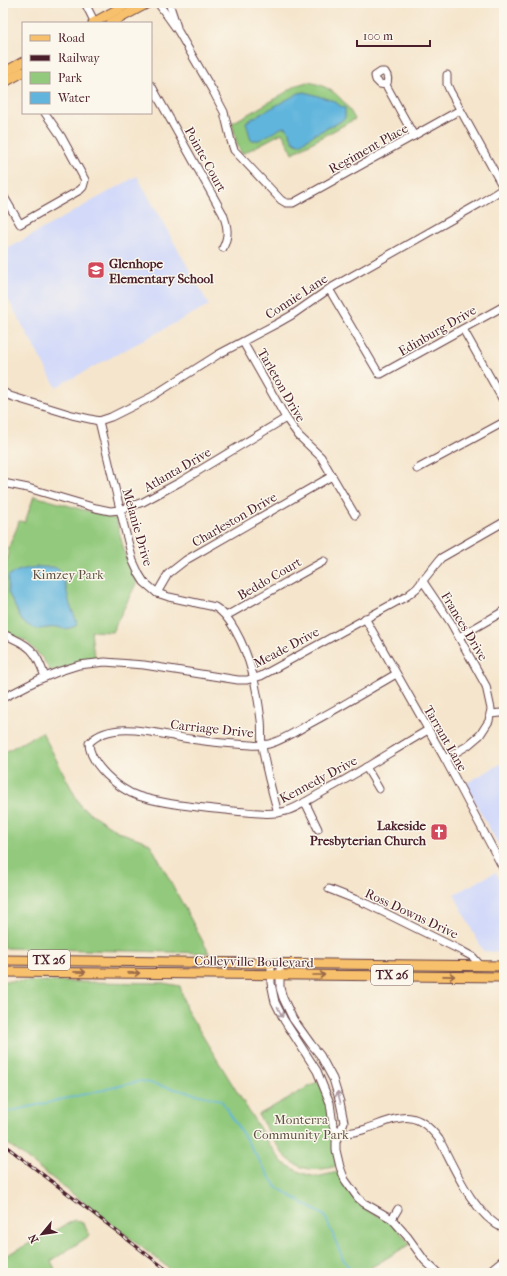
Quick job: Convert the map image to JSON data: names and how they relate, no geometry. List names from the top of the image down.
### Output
{
  "streets": {
    "main road": ["TX 26", "Colleyville Boulevard"],
    "street": [
      "Regiment Place",
      "Pointe Court",
      "Connie Lane",
      "Edinburg Drive",
      "Tarleton Drive",
      "Atlanta Drive",
      "Charleston Drive",
      "Melanie Drive",
      "Beddo Court",
      "Frances Drive",
      "Meade Drive",
      "Carriage Drive",
      "Tarrant Lane",
      "Kennedy Drive",
      "Ross Downs Drive"
    ]
  },
  "crossings": [
    ["Connie Lane", "Edinburg Drive"],
    ["Connie Lane", "Tarleton Drive"],
    ["Connie Lane", "Melanie Drive"],
    ["Tarleton Drive", "Atlanta Drive"],
    ["Tarleton Drive", "Charleston Drive"],
    ["Atlanta Drive", "Melanie Drive"],
    ["Charleston Drive", "Melanie Drive"],
    ["Melanie Drive", "Beddo Court"],
    ["Melanie Drive", "Meade Drive"],
    ["Melanie Drive", "Carriage Drive"],
    ["Melanie Drive", "Kennedy Drive"],
    ["Frances Drive", "Meade Drive"],
    ["Frances Drive", "Tarrant Lane"],
    ["Meade Drive", "Tarrant Lane"],
    ["Carriage Drive", "Tarrant Lane"],
    ["Carriage Drive", "Kennedy Drive"],
    ["Tarrant Lane", "Kennedy Drive"],
    ["Ross Downs Drive", "Colleyville Boulevard"]
  ],
  "parks": ["Kimzey Park", "Monterra Community Park"],
  "places": {
    "school or university": ["Glenhope Elementary School"],
    "church": ["Lakeside Presbyterian Church"]
  },
  "legend": [
    "Road",
    "Railway",
    "Park",
    "Water"
  ],
  "scale_bar": "100 m",
  "north": "bottom left"
}
